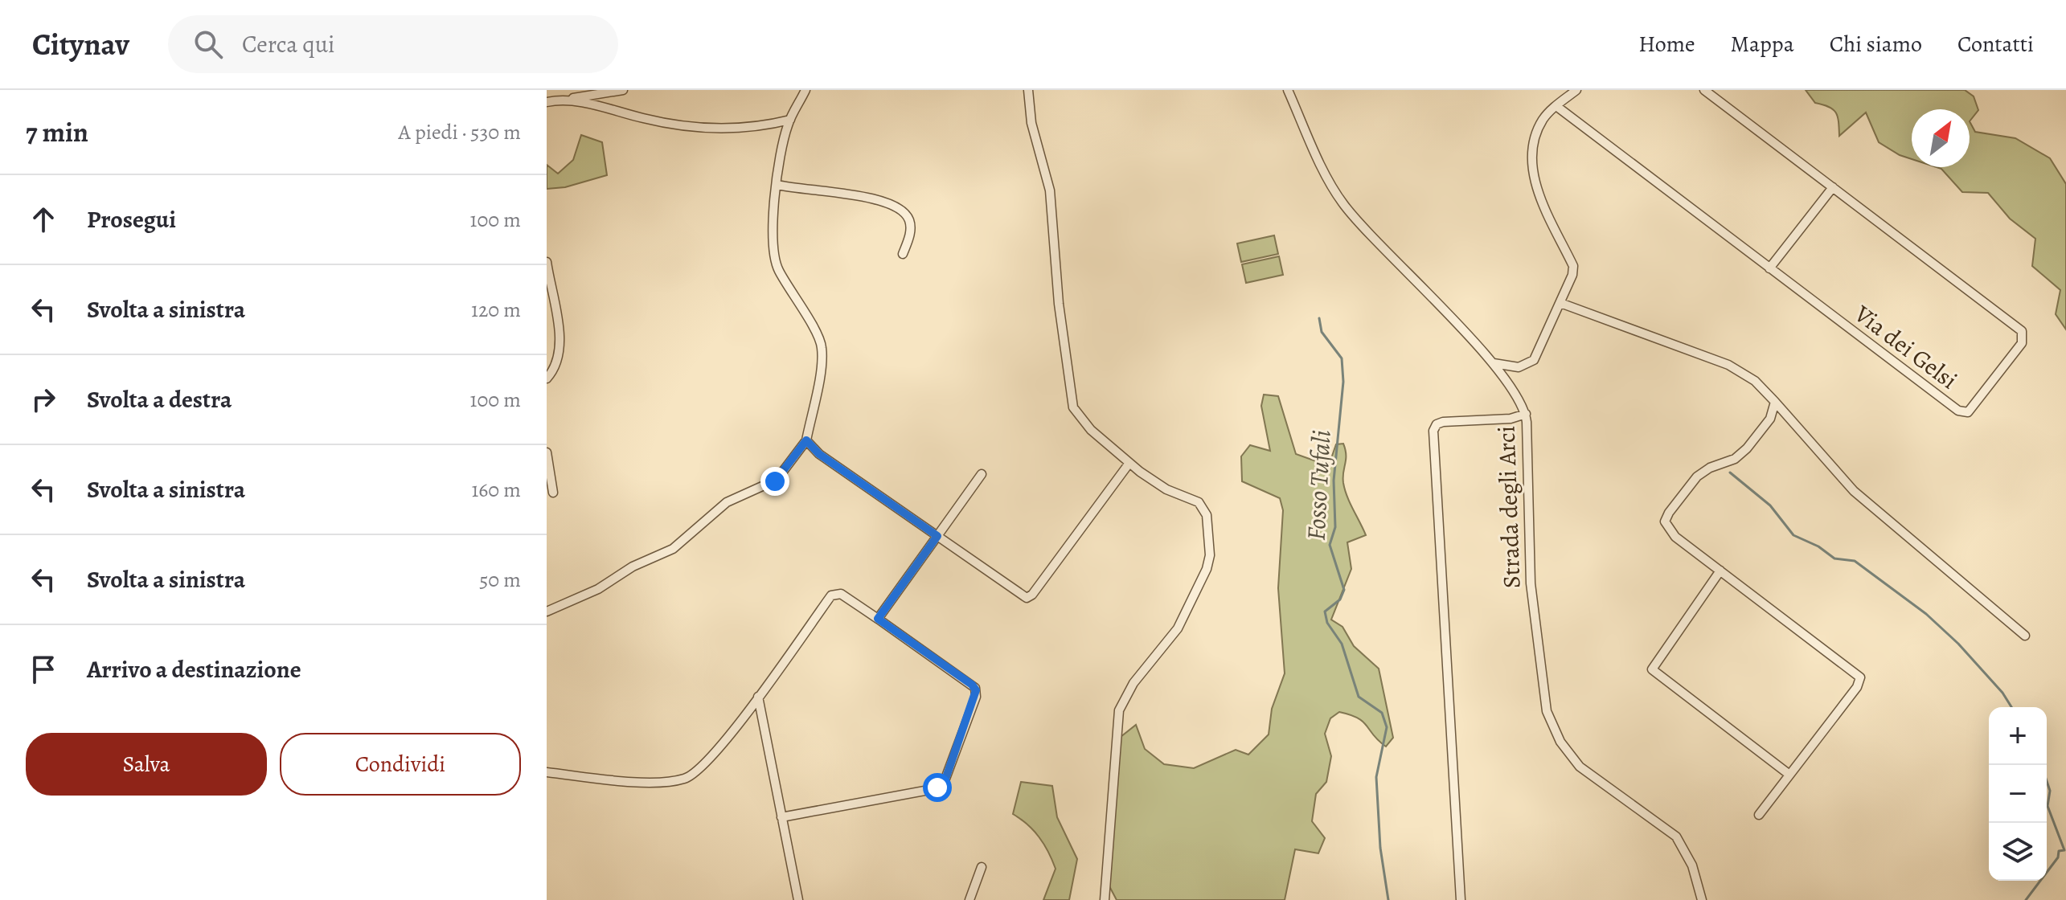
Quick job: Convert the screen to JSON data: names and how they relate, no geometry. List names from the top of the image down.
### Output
{
  "streets": {
    "street": ["Via dei Gelsi", "Strada degli Arci"]
  },
  "water": ["Fosso Tufali"],
  "north": "top right",
  "page": {
    "header": "Citynav",
    "search": "Cerca qui",
    "nav": [
      "Home",
      "Mappa",
      "Chi siamo",
      "Contatti"
    ],
    "heading": ["7 min", "A piedi · 530 m"],
    "list": [
      ["Prosegui", "100 m"],
      ["Svolta a sinistra", "120 m"],
      ["Svolta a destra", "100 m"],
      ["Svolta a sinistra", "160 m"],
      ["Svolta a sinistra", "50 m"],
      "Arrivo a destinazione"
    ],
    "map_buttons": ["+", "−"],
    "buttons": ["Salva", "Condividi"]
  }
}
